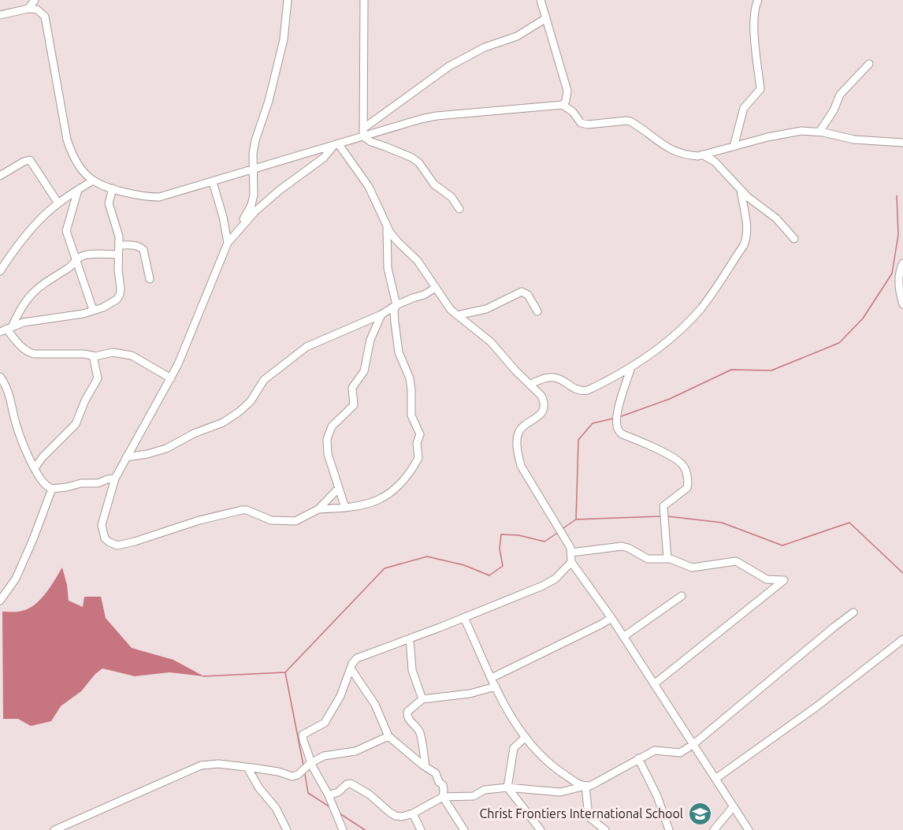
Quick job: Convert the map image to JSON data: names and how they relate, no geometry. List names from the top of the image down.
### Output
{
  "places": {
    "school or university": ["Christ Frontiers International School"]
  }
}
